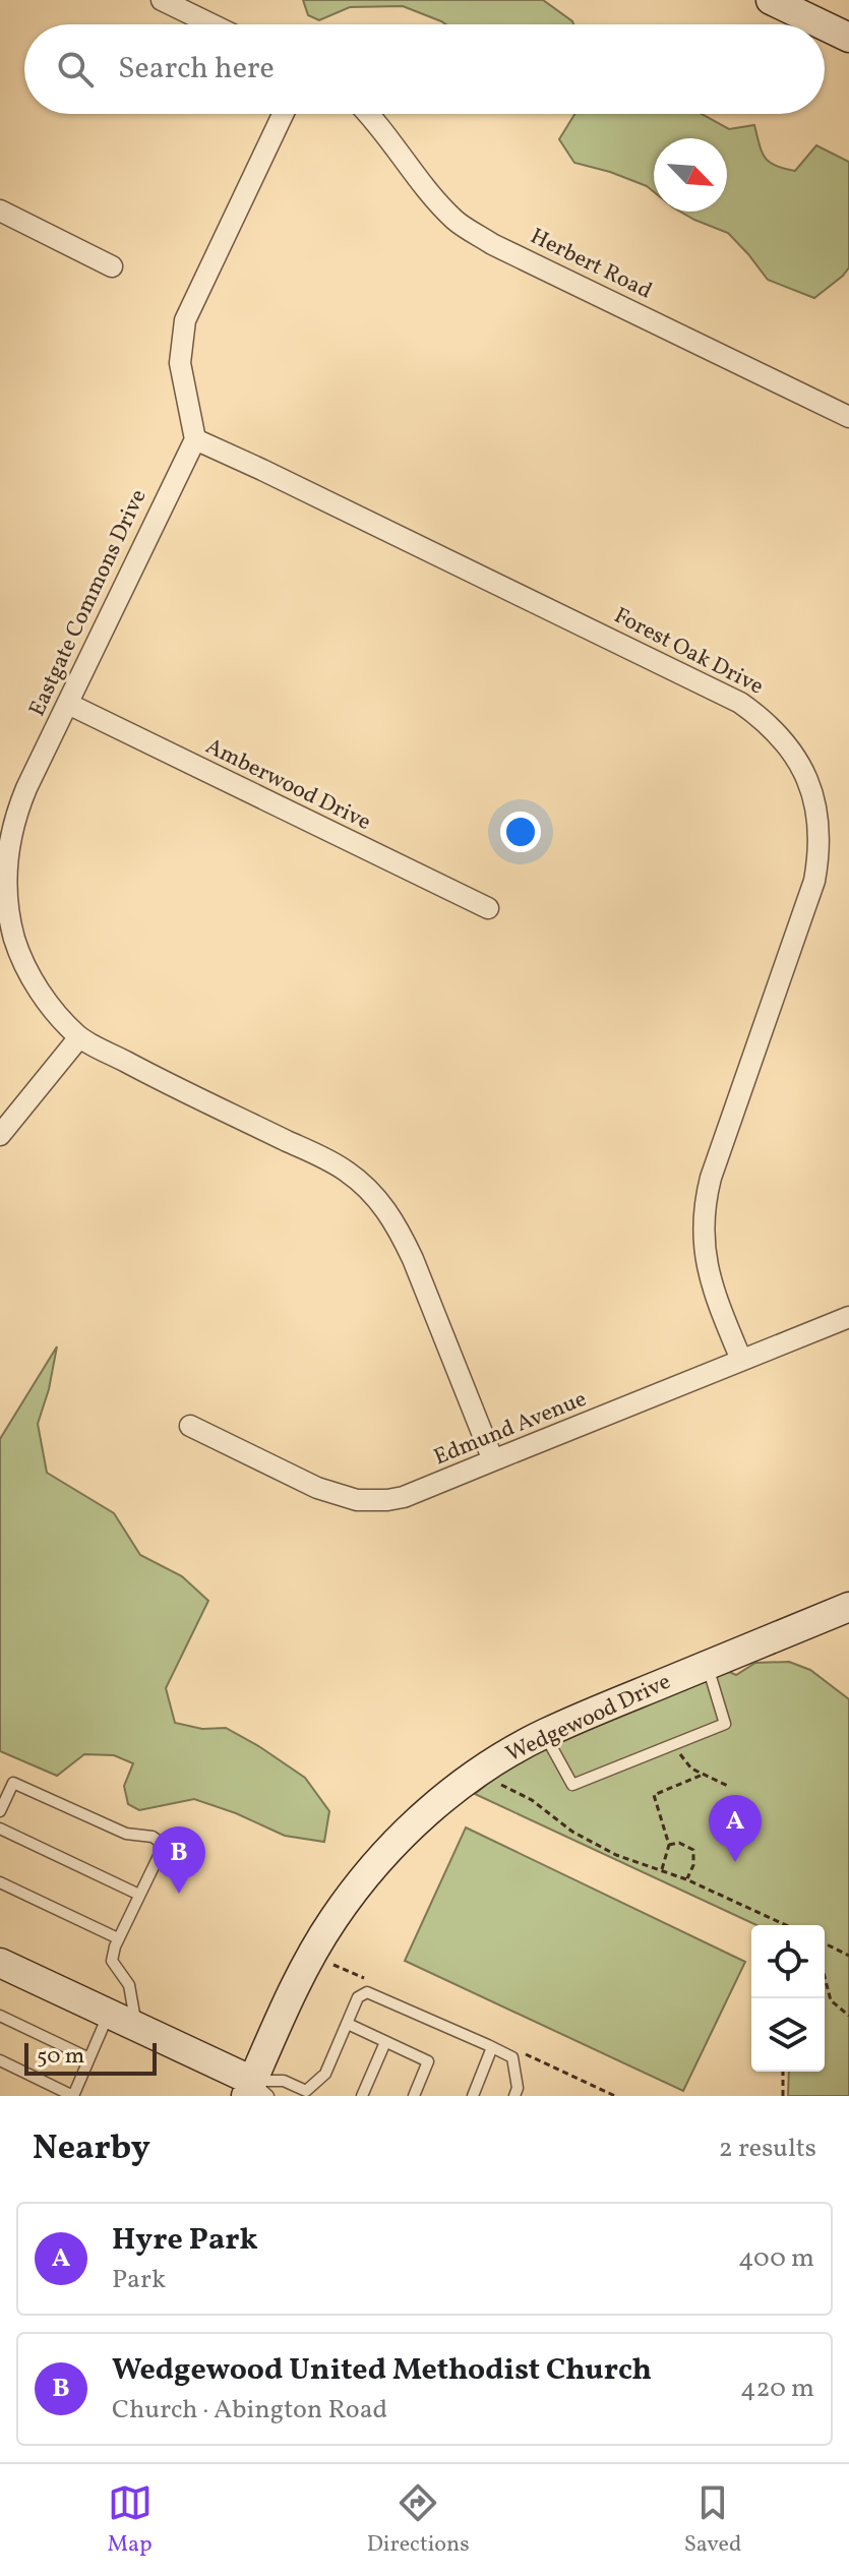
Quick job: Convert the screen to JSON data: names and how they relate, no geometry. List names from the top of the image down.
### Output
{
  "streets": {
    "street": [
      "Herbert Road",
      "Eastgate Commons Drive",
      "Forest Oak Drive",
      "Amberwood Drive",
      "Edmund Avenue",
      "Wedgewood Drive"
    ]
  },
  "crossings": [
    ["Eastgate Commons Drive", "Forest Oak Drive"],
    ["Eastgate Commons Drive", "Amberwood Drive"],
    ["Eastgate Commons Drive", "Edmund Avenue"],
    ["Forest Oak Drive", "Edmund Avenue"]
  ],
  "scale_bar": "50 m",
  "north": "bottom right",
  "page": {
    "search": "Search here",
    "pins": ["A", "B"],
    "scale": "50 m",
    "heading": ["Nearby", "2 results"],
    "list": [
      {
        "mark": "A",
        "name": "Hyre Park",
        "note": "Park",
        "value": "400 m"
      },
      {
        "mark": "B",
        "name": "Wedgewood United Methodist Church",
        "note": "Church · Abington Road",
        "value": "420 m"
      }
    ],
    "nav": ["Map", "Directions", "Saved"]
  }
}
